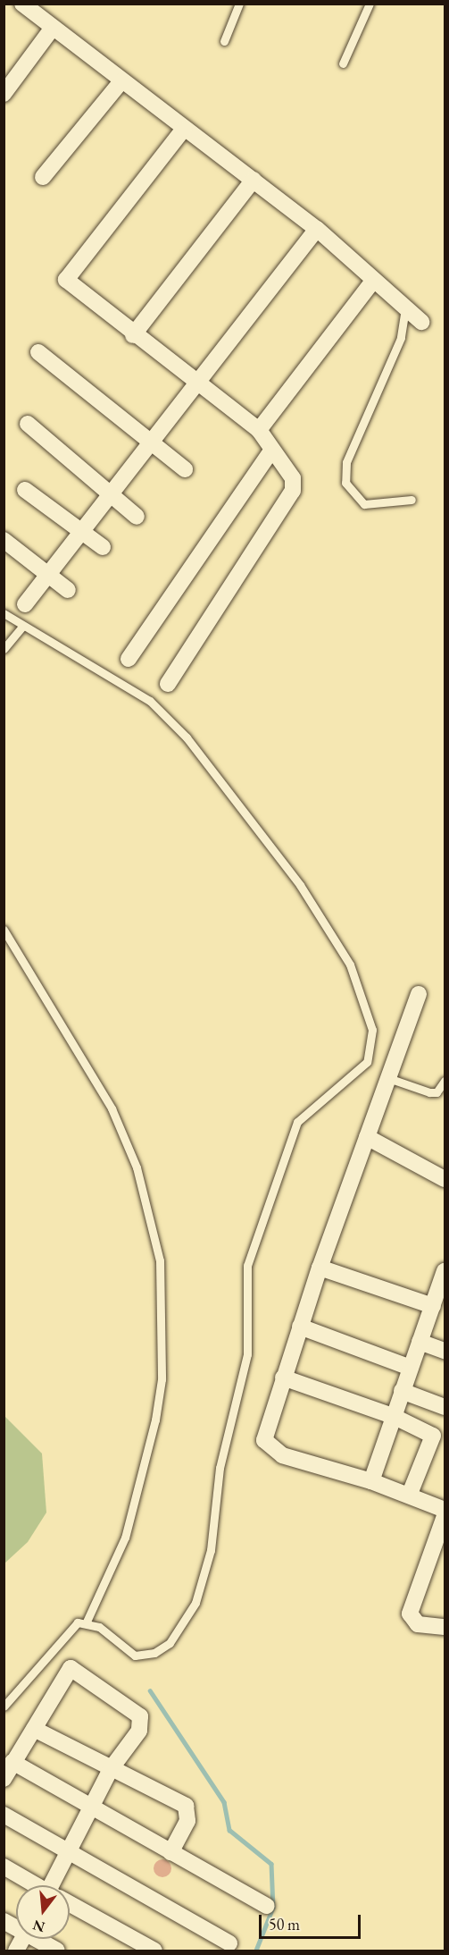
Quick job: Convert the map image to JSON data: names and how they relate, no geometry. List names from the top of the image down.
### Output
{
  "scale_bar": "50 m",
  "north": "bottom"
}
